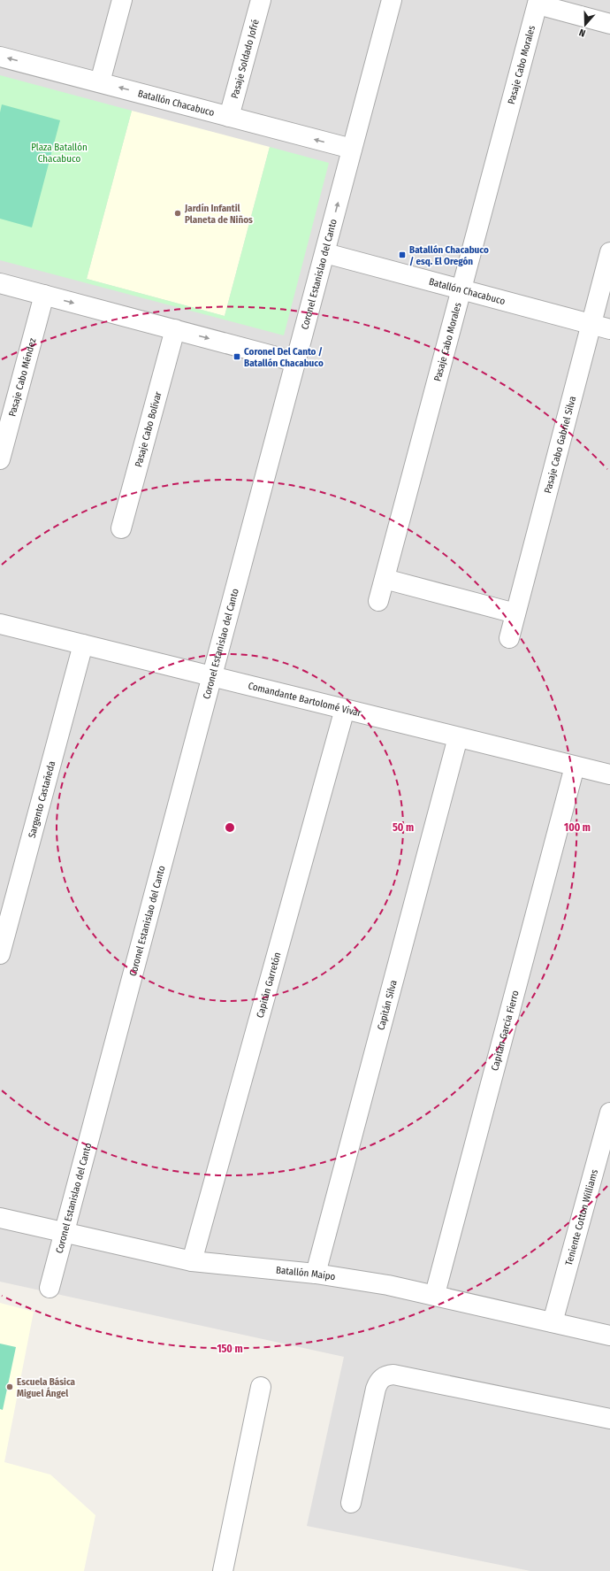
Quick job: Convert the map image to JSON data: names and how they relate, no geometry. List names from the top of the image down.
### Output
{
  "streets": {
    "street": [
      "Pasaje Soldado Jofré",
      "Pasaje Cabo Morales",
      "Batallón Chacabuco",
      "Coronel Estanislao del Canto",
      "Pasaje Cabo Méndez",
      "Pasaje Cabo Bolívar",
      "Pasaje Cabo Gabriel Silva",
      "Comandante Bartolomé Vivar",
      "Sargento Castañeda",
      "Capitán Garretón",
      "Capitán Silva",
      "Capitán García Fierro",
      "Teniente Cotton Williams",
      "Batallón Maipo"
    ]
  },
  "crossings": [
    ["Pasaje Soldado Jofré", "Batallón Chacabuco"],
    ["Pasaje Cabo Morales", "Batallón Chacabuco"],
    ["Batallón Chacabuco", "Coronel Estanislao del Canto"],
    ["Batallón Chacabuco", "Pasaje Cabo Gabriel Silva"],
    ["Coronel Estanislao del Canto", "Comandante Bartolomé Vivar"],
    ["Coronel Estanislao del Canto", "Batallón Maipo"],
    ["Comandante Bartolomé Vivar", "Sargento Castañeda"],
    ["Comandante Bartolomé Vivar", "Capitán Garretón"],
    ["Comandante Bartolomé Vivar", "Capitán Silva"],
    ["Comandante Bartolomé Vivar", "Capitán García Fierro"],
    ["Capitán Garretón", "Batallón Maipo"],
    ["Capitán Silva", "Batallón Maipo"],
    ["Capitán García Fierro", "Batallón Maipo"],
    ["Teniente Cotton Williams", "Batallón Maipo"]
  ],
  "one_way": ["Batallón Chacabuco"],
  "parks": ["Plaza Batallón Chacabuco"],
  "places": {
    "other": ["Jardín Infantil Planeta de Niños", "Escuela Básica Miguel Ángel"],
    "transit": ["Batallón Chacabuco / esq. El Oregón", "Coronel Del Canto / Batallón Chacabuco"]
  },
  "north": "bottom",
  "rings": ["50 m", "100 m", "150 m"]
}
